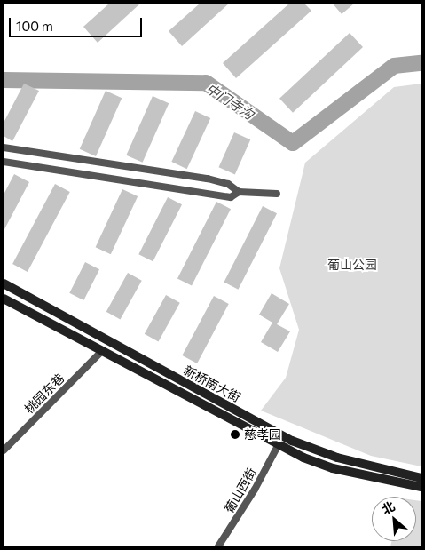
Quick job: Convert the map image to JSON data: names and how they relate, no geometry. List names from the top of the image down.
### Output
{
  "streets": {
    "main road": ["新桥南大街"],
    "street": ["桃园东巷", "葡山西街"]
  },
  "crossings": [
    ["新桥南大街", "桃园东巷"],
    ["新桥南大街", "葡山西街"]
  ],
  "water": ["中门寺沟"],
  "parks": ["葡山公园"],
  "places": ["慈孝园"],
  "scale_bar": "100 m",
  "north": "top left"
}
